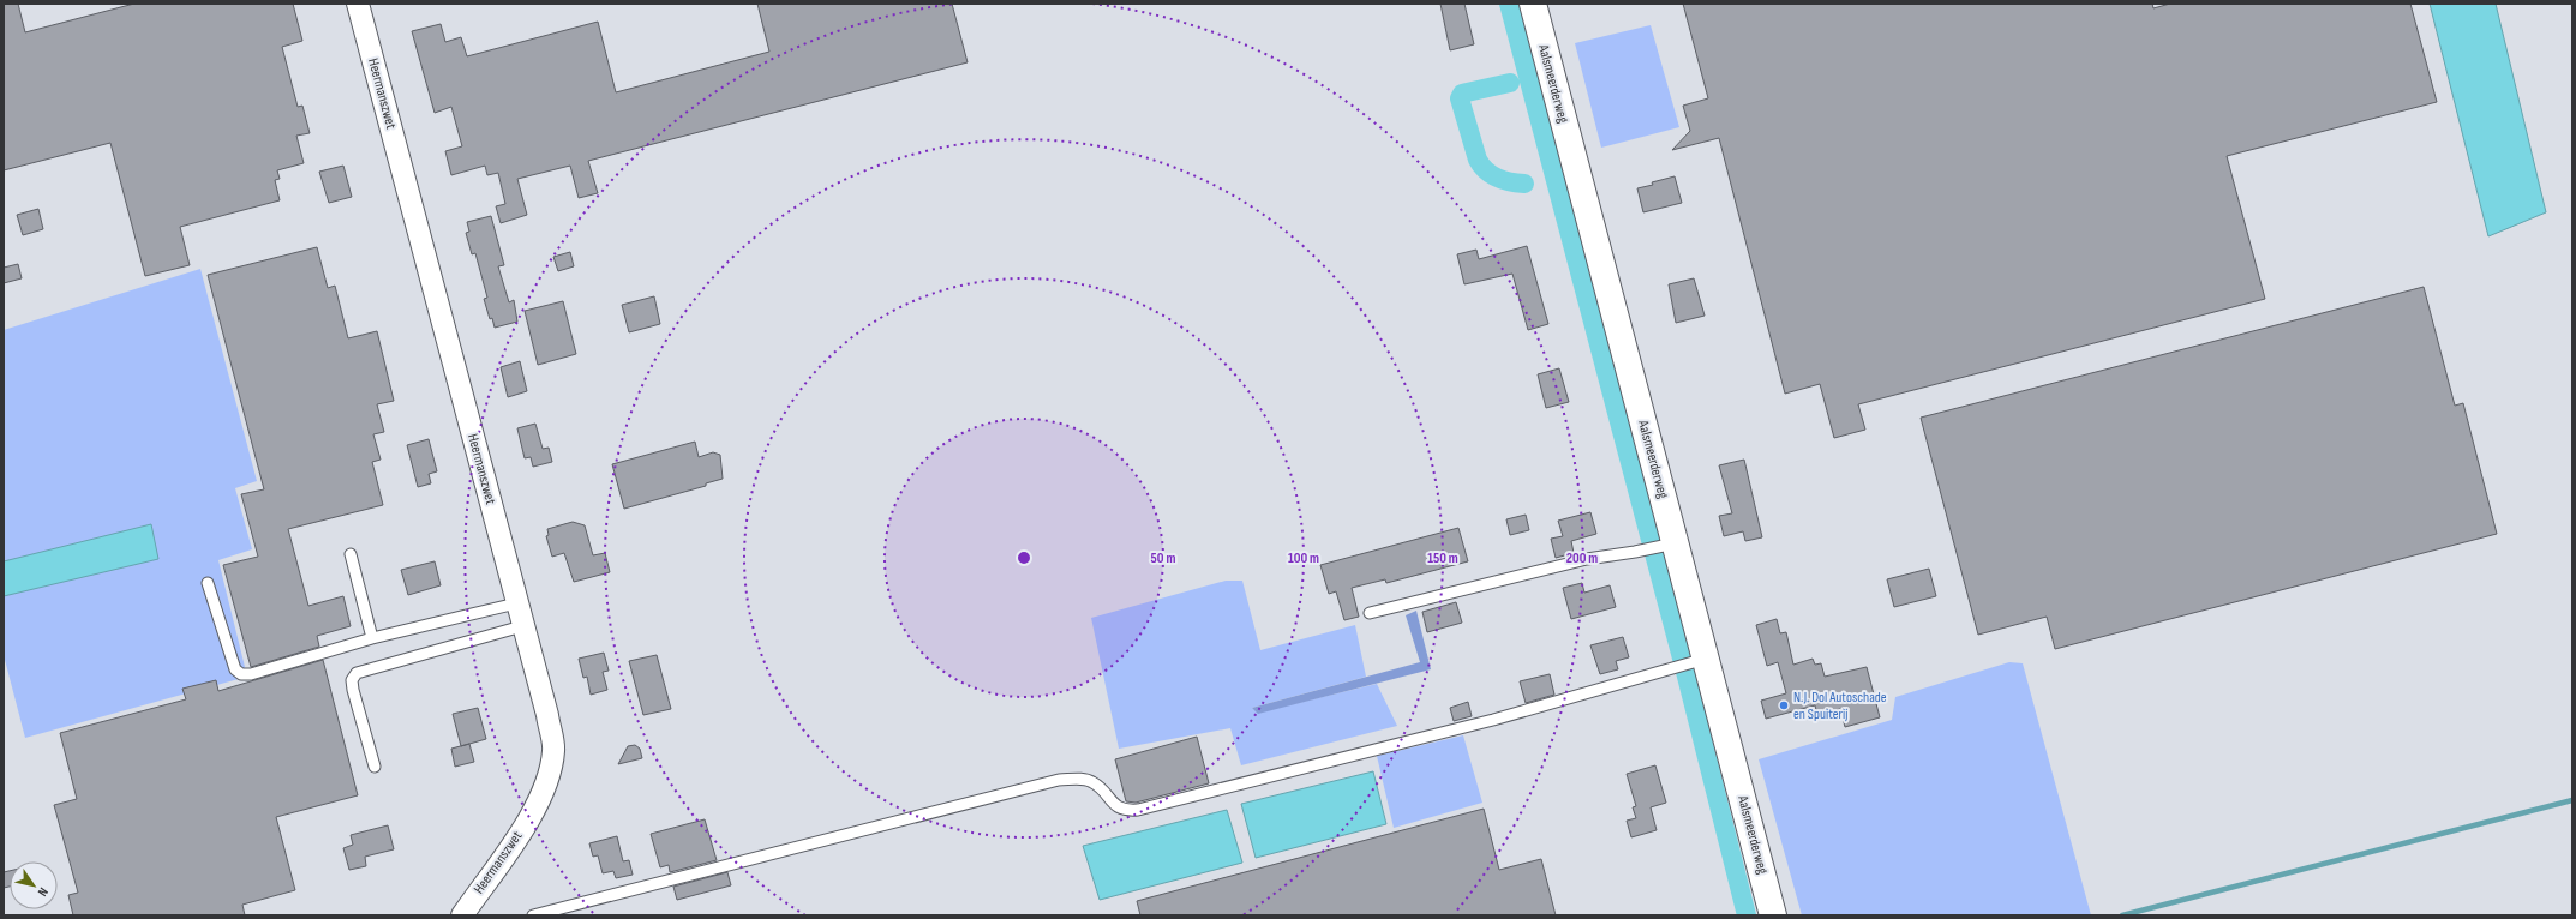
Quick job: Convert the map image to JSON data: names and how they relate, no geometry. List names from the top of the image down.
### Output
{
  "streets": {
    "street": ["Aalsmeerderweg", "Heermanszwet"]
  },
  "places": ["N.J. Dol Autoschade en Spuiterij"],
  "north": "bottom right",
  "rings": [
    "50 m",
    "100 m",
    "150 m",
    "200 m"
  ]
}
